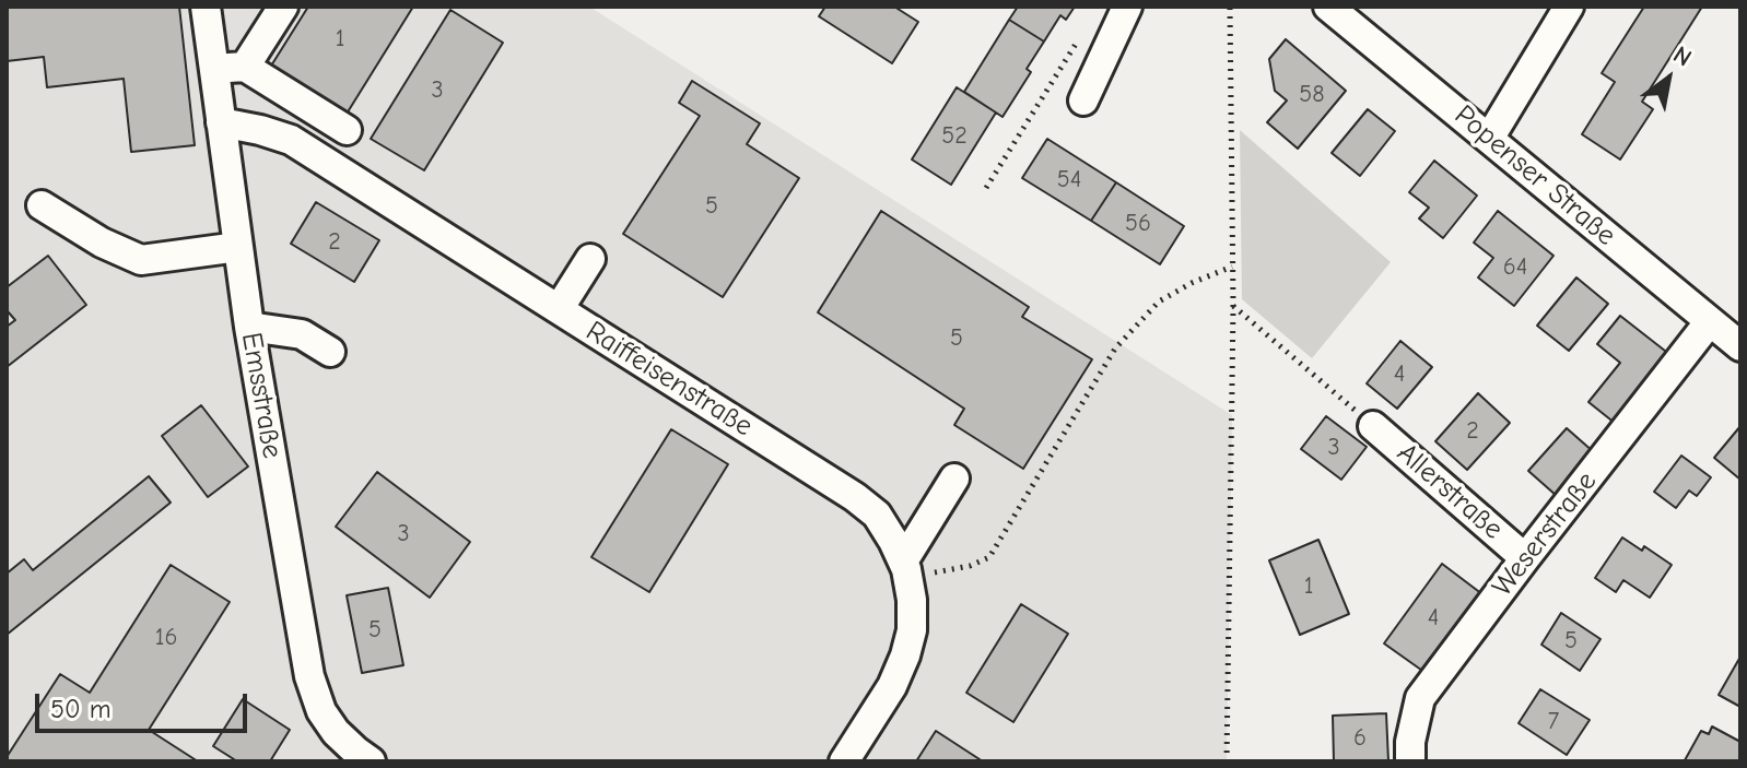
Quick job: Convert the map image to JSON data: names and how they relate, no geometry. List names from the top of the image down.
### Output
{
  "streets": {
    "street": [
      "Popenser Straße",
      "Raiffeisenstraße",
      "Emsstraße",
      "Allerstraße",
      "Weserstraße"
    ]
  },
  "crossings": [
    ["Popenser Straße", "Weserstraße"],
    ["Raiffeisenstraße", "Emsstraße"],
    ["Allerstraße", "Weserstraße"]
  ],
  "house_numbers": [
    "1",
    "3",
    "58",
    "52",
    "54",
    "5",
    "56",
    "2",
    "64",
    "5",
    "4",
    "2",
    "3",
    "3",
    "1",
    "4",
    "5",
    "16",
    "5",
    "7",
    "6"
  ],
  "scale_bar": "50 m",
  "north": "top right"
}
